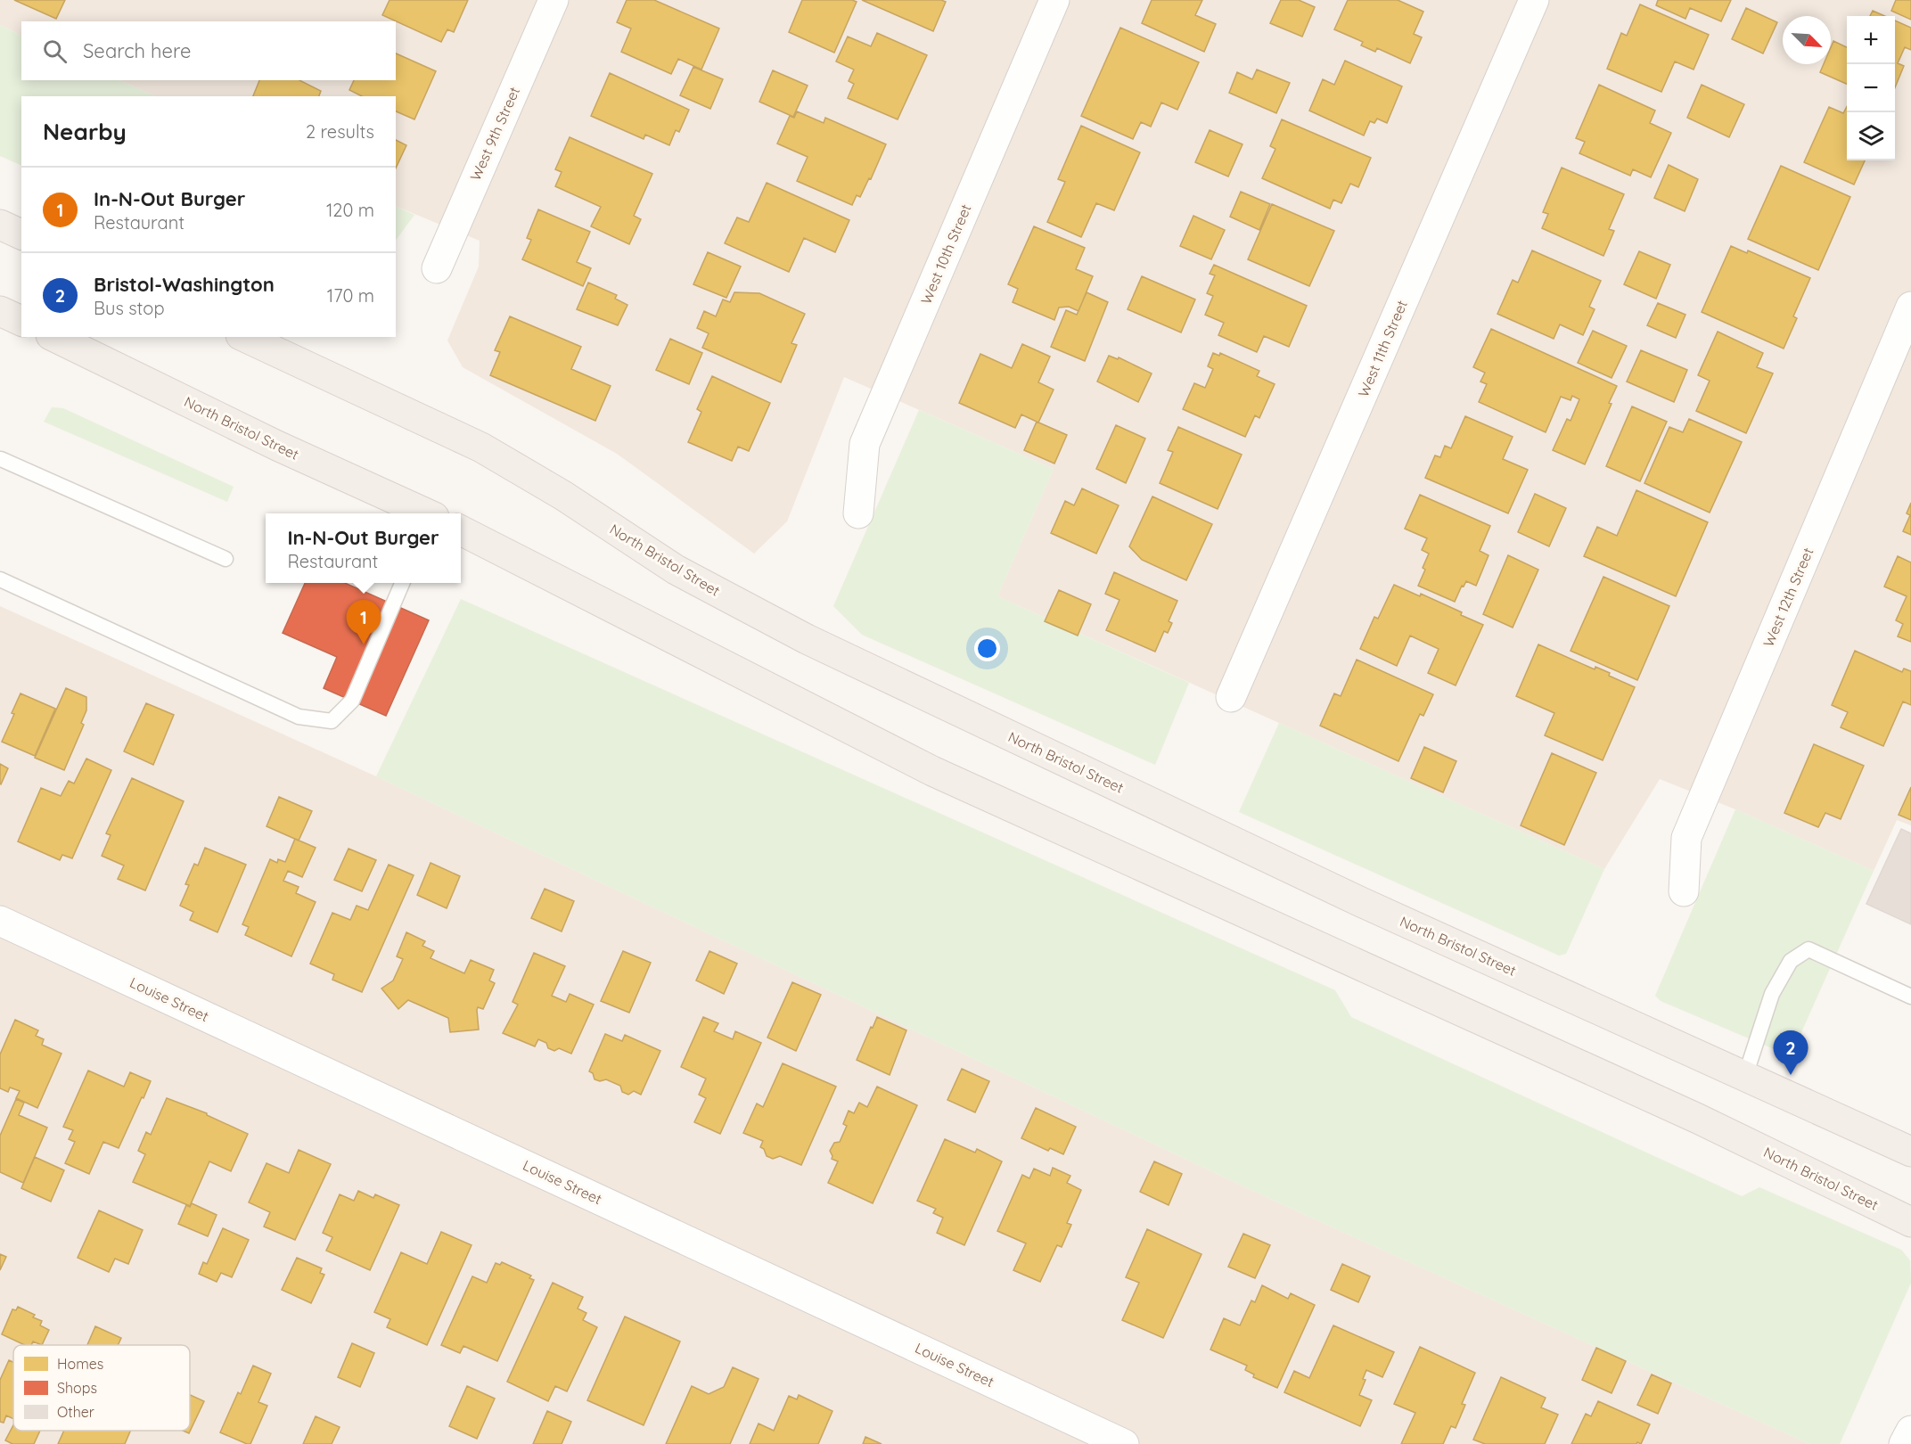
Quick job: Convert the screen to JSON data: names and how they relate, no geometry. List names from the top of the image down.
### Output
{
  "streets": {
    "main road": ["North Bristol Street"],
    "street": [
      "West 9th Street",
      "West 10th Street",
      "West 11th Street",
      "West 12th Street",
      "Louise Street"
    ]
  },
  "legend": ["Homes", "Shops", "Other"],
  "north": "bottom right",
  "page": {
    "map_buttons": ["+", "−"],
    "search": "Search here",
    "heading": ["Nearby", "2 results"],
    "list": [
      {
        "mark": "1",
        "name": "In-N-Out Burger",
        "note": "Restaurant",
        "value": "120 m"
      },
      {
        "mark": "2",
        "name": "Bristol-Washington",
        "note": "Bus stop",
        "value": "170 m"
      }
    ],
    "popup": ["In-N-Out Burger", "Restaurant"],
    "pins": ["1", "2"]
  }
}
